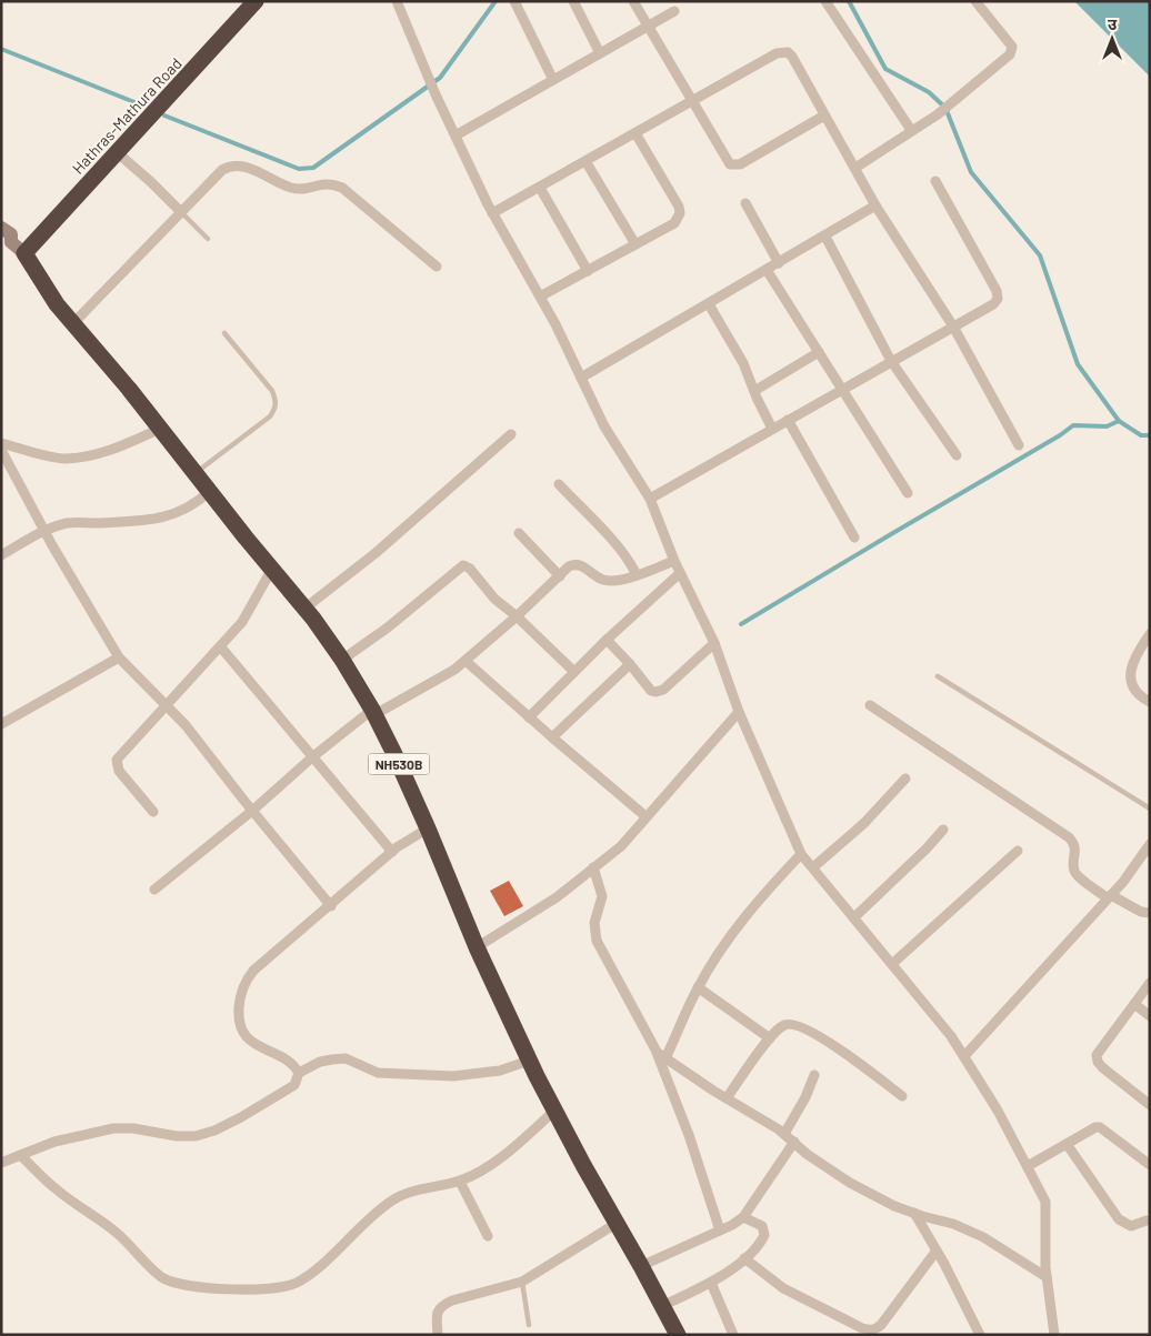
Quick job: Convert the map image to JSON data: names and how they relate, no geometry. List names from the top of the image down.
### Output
{
  "streets": {
    "highway": ["Hathras-Mathura Road", "NH530B"]
  },
  "crossings": [
    ["Hathras-Mathura Road", "NH530B"]
  ],
  "north": "top"
}
